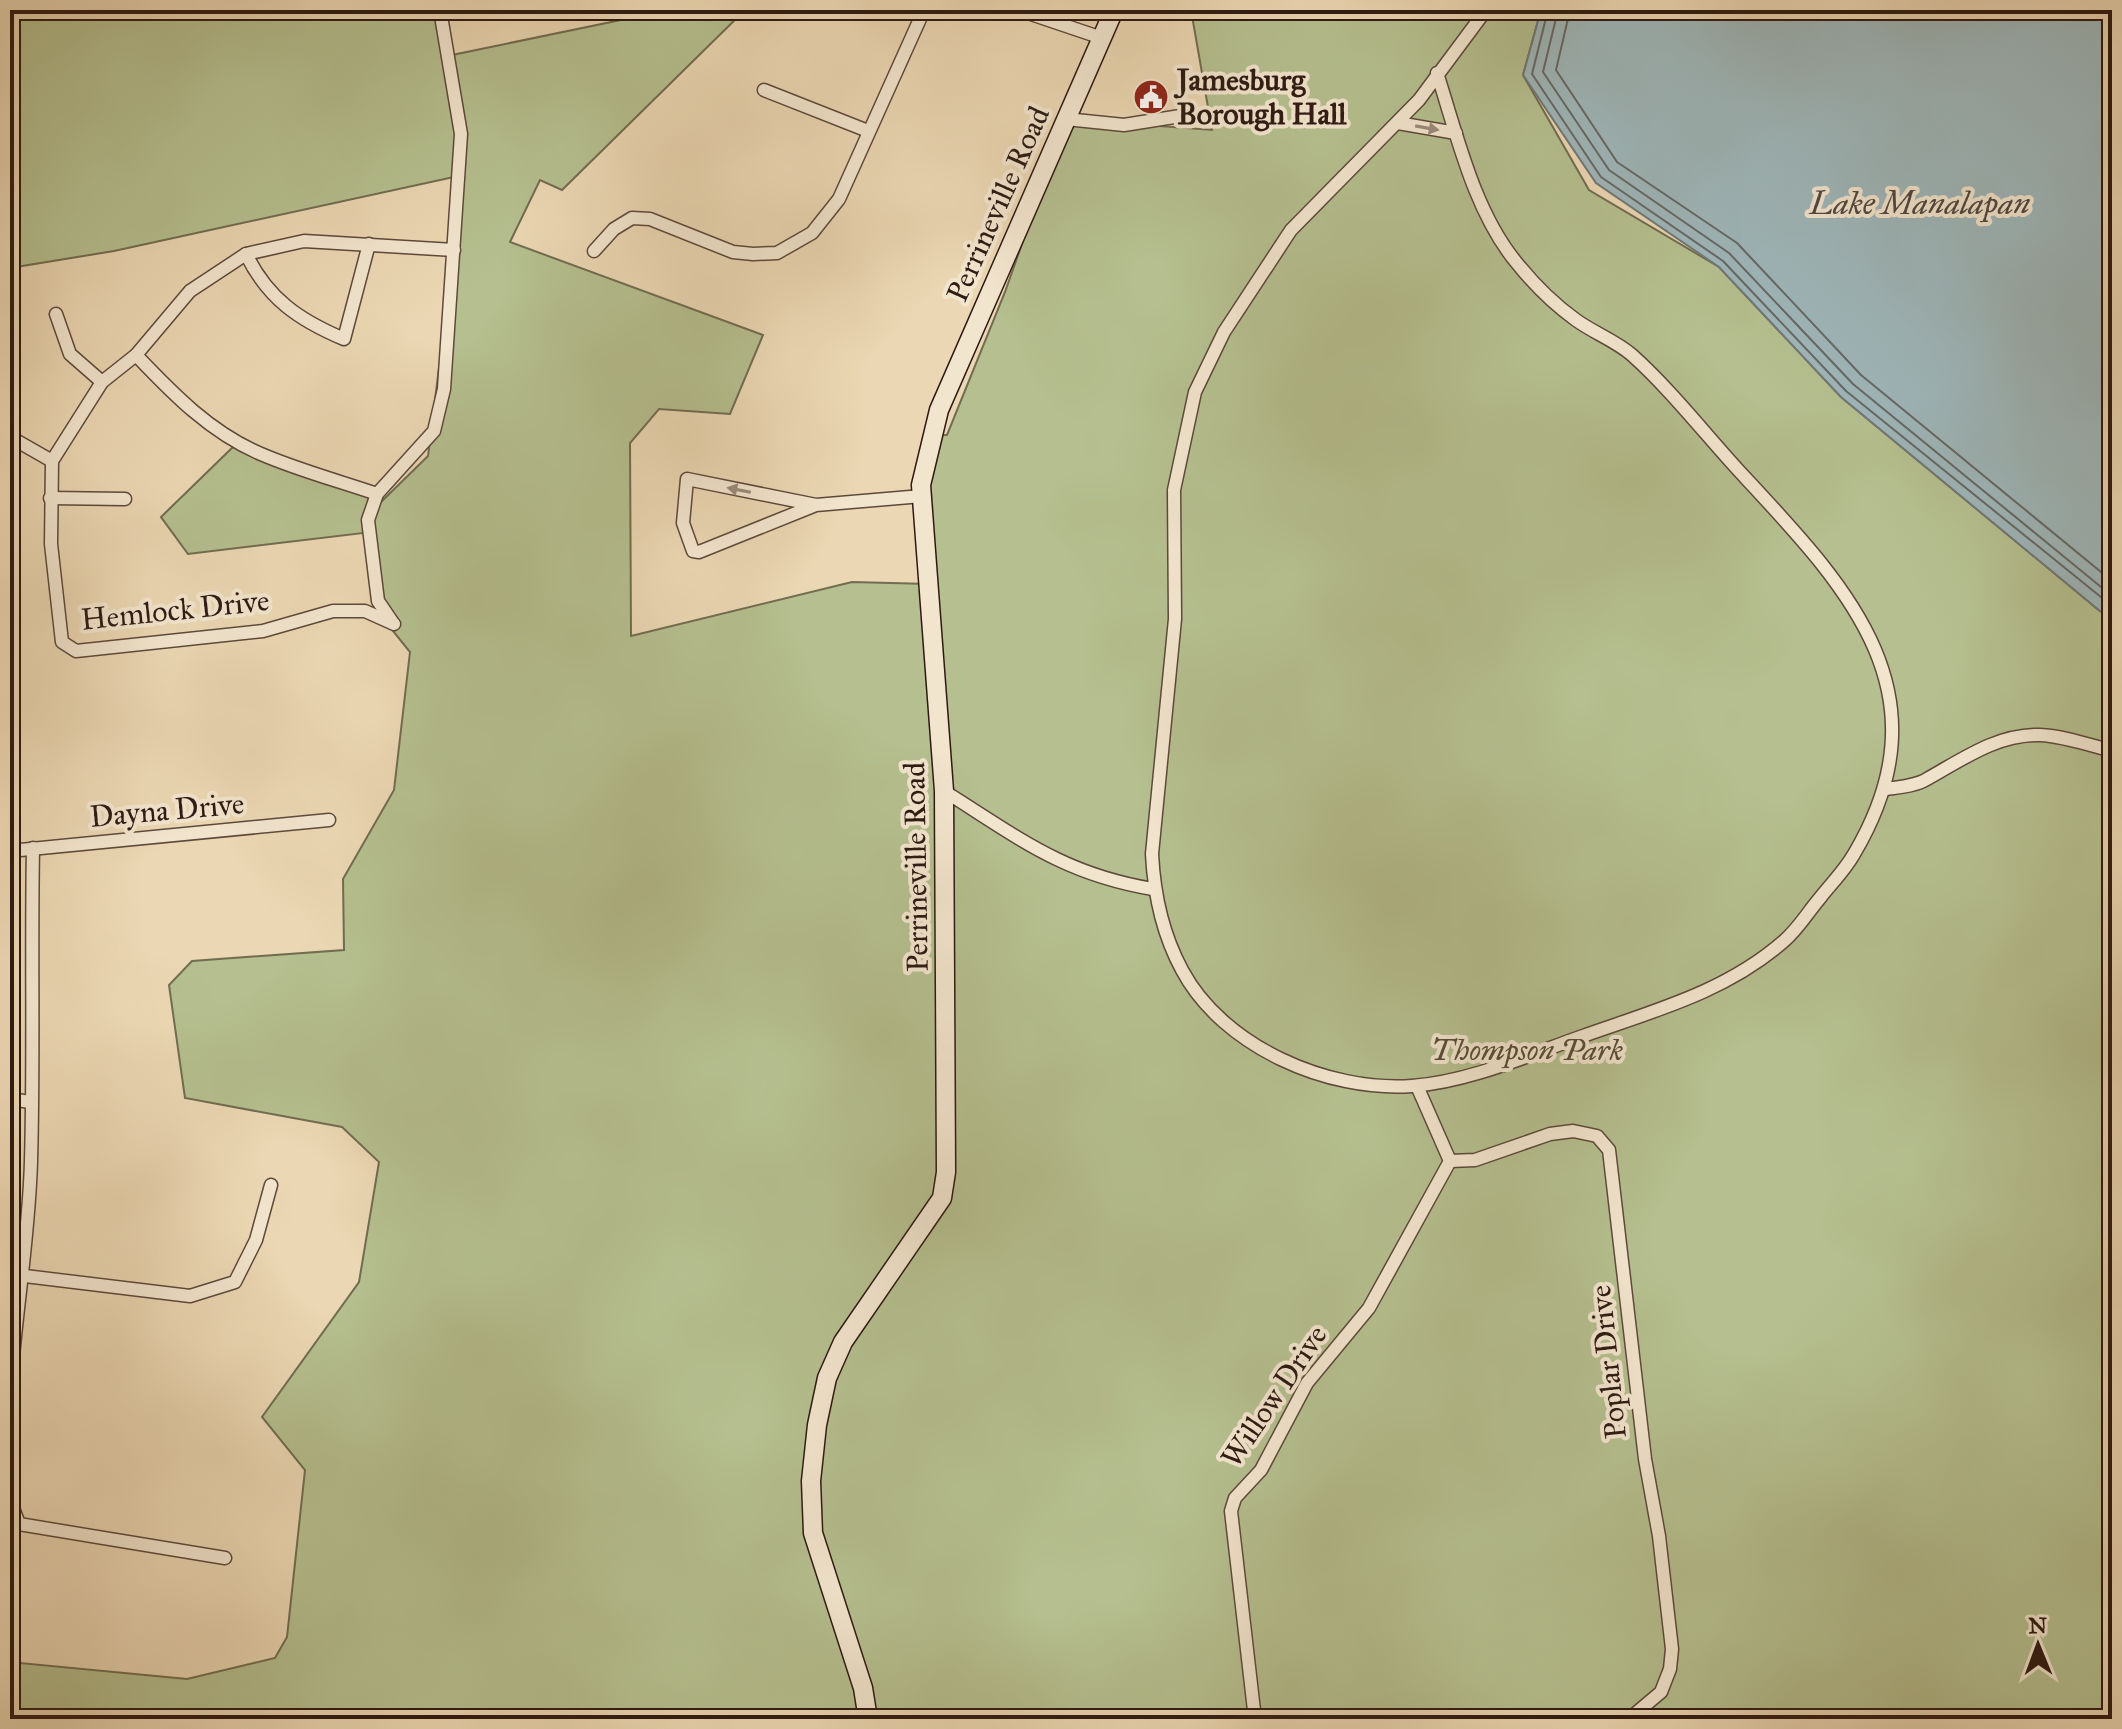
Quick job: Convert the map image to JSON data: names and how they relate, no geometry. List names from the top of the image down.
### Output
{
  "streets": {
    "street": [
      "Perrineville Road",
      "Hemlock Drive",
      "Dayna Drive",
      "Poplar Drive",
      "Willow Drive"
    ]
  },
  "crossings": [
    ["Poplar Drive", "Willow Drive"]
  ],
  "water": ["Lake Manalapan"],
  "parks": ["Thompson Park"],
  "places": {
    "public building": ["Jamesburg Borough Hall"]
  },
  "north": "top"
}
